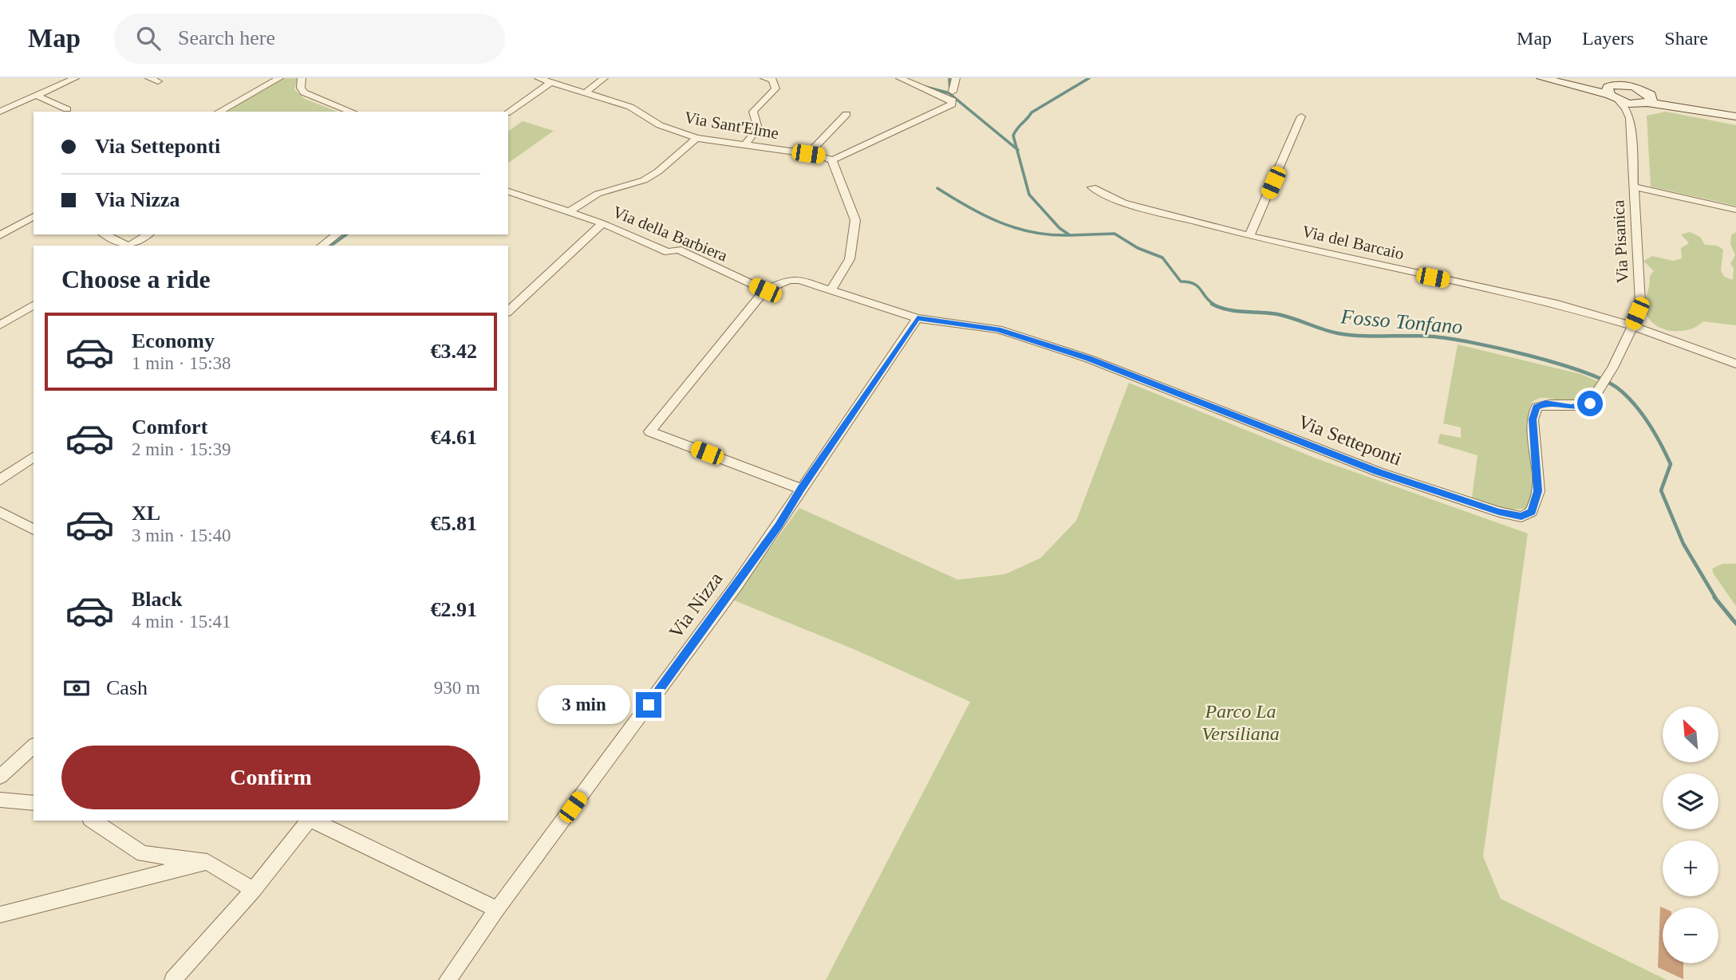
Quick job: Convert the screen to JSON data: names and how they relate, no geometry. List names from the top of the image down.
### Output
{
  "streets": {
    "street": [
      "Via Sant'Elme",
      "Via della Barbiera",
      "Via Pisanica",
      "Via del Barcaio",
      "Via Setteponti",
      "Via Nizza"
    ]
  },
  "crossings": [
    ["Via Sant'Elme", "Via della Barbiera"],
    ["Via Pisanica", "Via del Barcaio"],
    ["Via Pisanica", "Via Setteponti"],
    ["Via del Barcaio", "Via Setteponti"],
    ["Via Setteponti", "Via Nizza"]
  ],
  "water": ["Fosso Tonfano"],
  "parks": ["Parco La Versiliana"],
  "north": "top left",
  "page": {
    "header": "Map",
    "search": "Search here",
    "nav": ["Map", "Layers", "Share"],
    "banner": ["Via Setteponti", "Via Nizza"],
    "heading": "Choose a ride",
    "list": [
      {
        "name": "Economy",
        "note": "1 min · 15:38",
        "value": "€3.42"
      },
      {
        "name": "Comfort",
        "note": "2 min · 15:39",
        "value": "€4.61"
      },
      {
        "name": "XL",
        "note": "3 min · 15:40",
        "value": "€5.81"
      },
      {
        "name": "Black",
        "note": "4 min · 15:41",
        "value": "€2.91"
      }
    ],
    "pay": ["Cash", "930 m"],
    "bubble": "3 min",
    "map_buttons": ["+", "−"],
    "buttons": "Confirm"
  }
}
